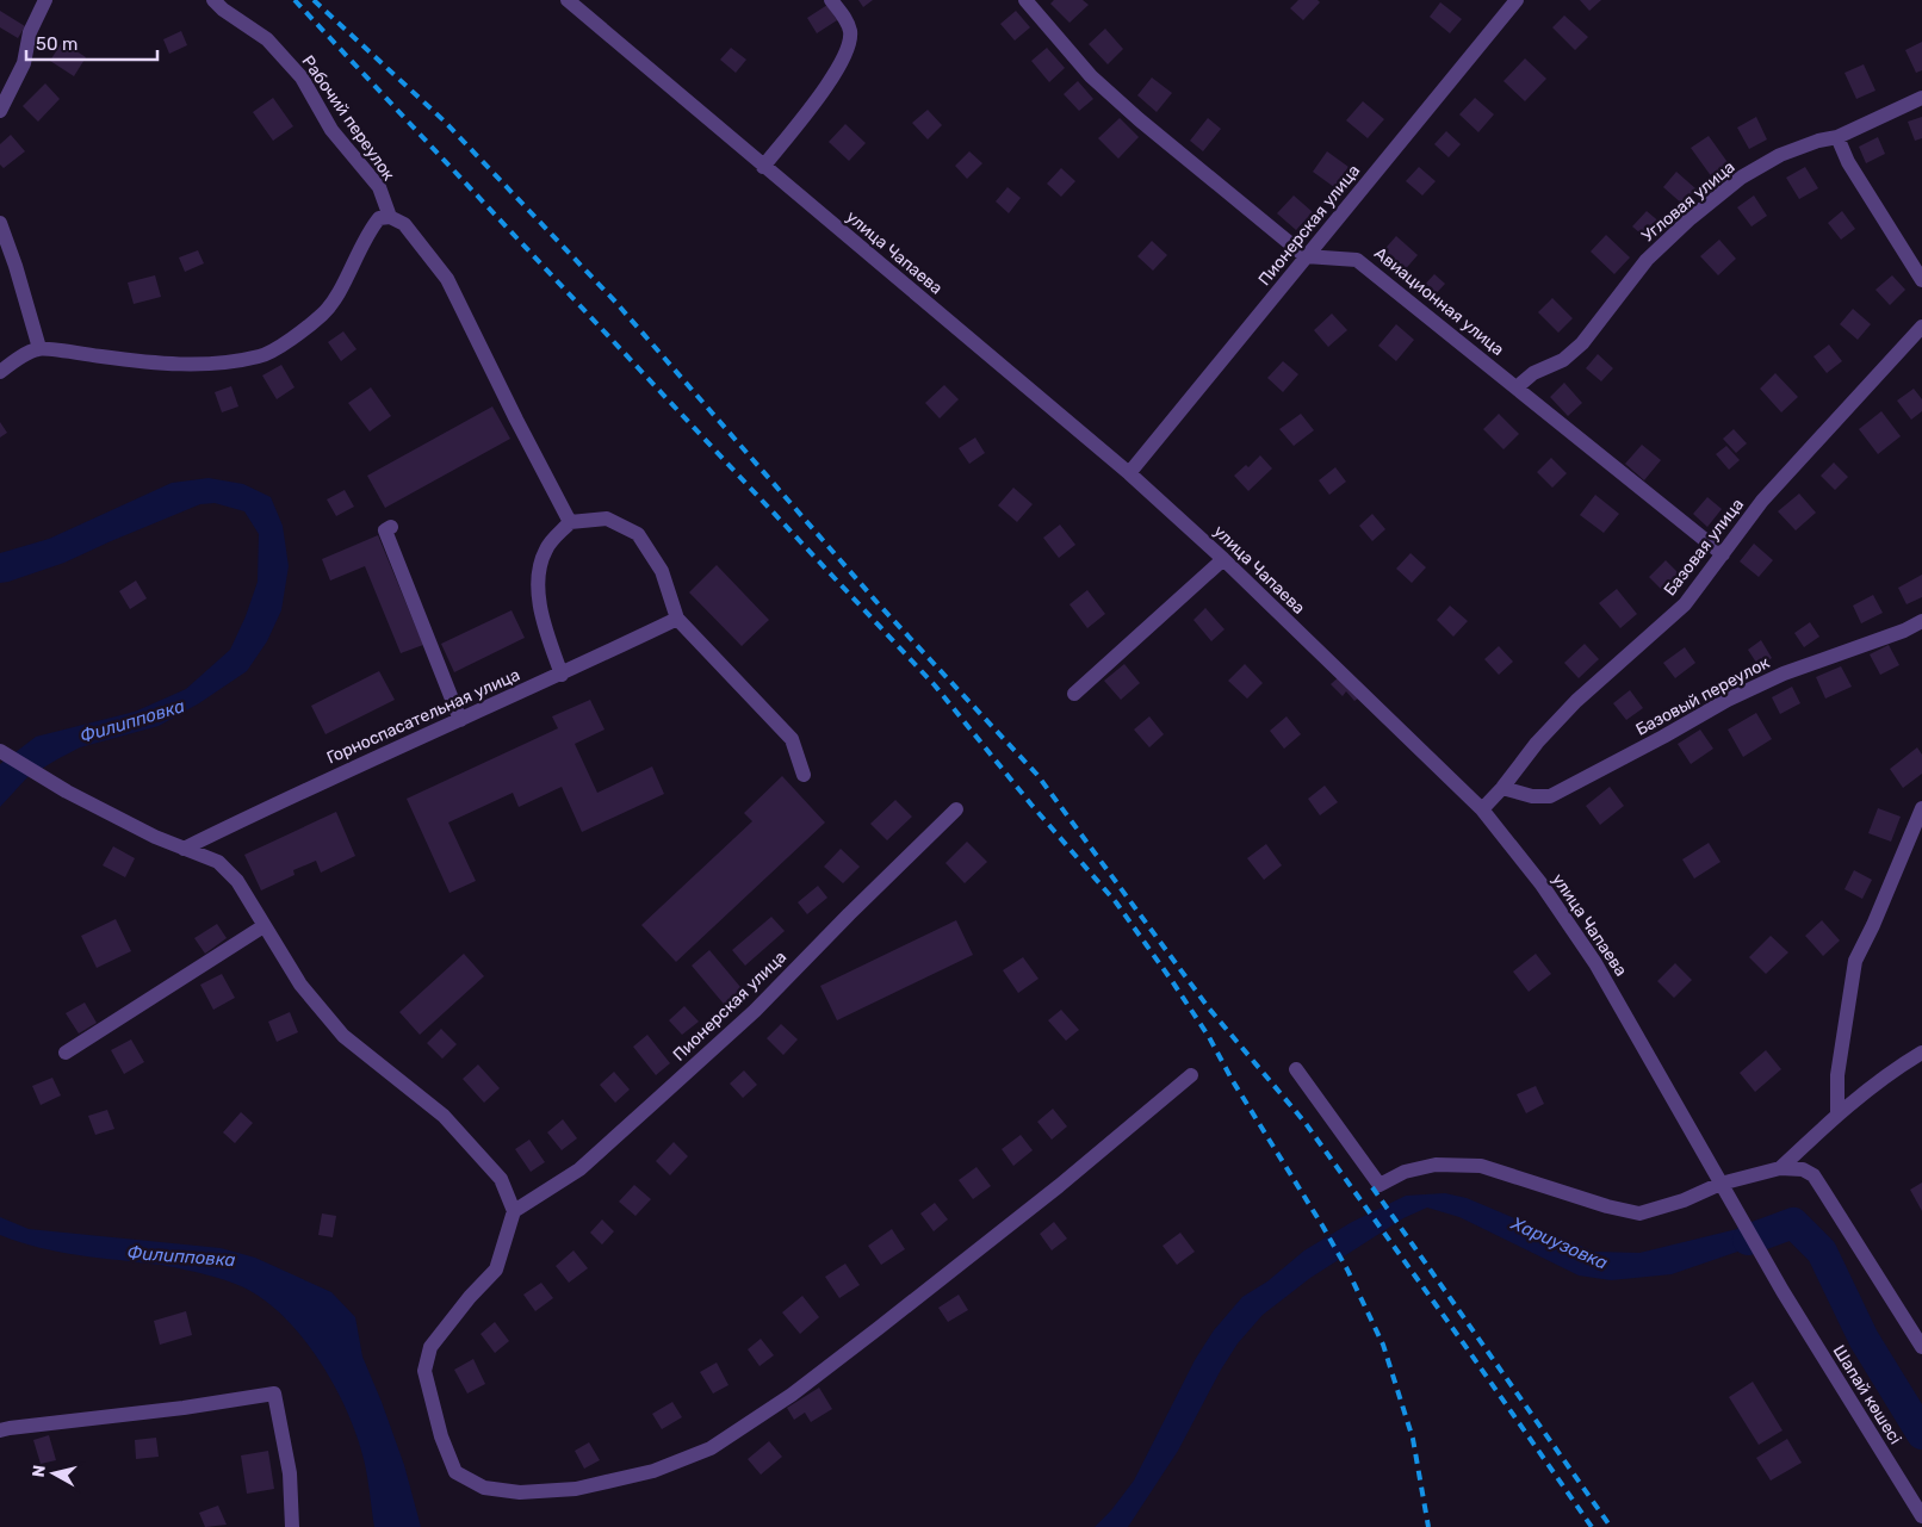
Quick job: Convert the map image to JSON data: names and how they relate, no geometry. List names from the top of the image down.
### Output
{
  "streets": {
    "street": [
      "Рабочий переулок",
      "Угловая улица",
      "Пионерская улица",
      "улица Чапаева",
      "Авиационная улица",
      "Базовая улица",
      "Базовый переулок",
      "Горноспасательная улица",
      "Шапай көшесі"
    ]
  },
  "crossings": [
    ["Угловая улица", "Авиационная улица"],
    ["Пионерская улица", "улица Чапаева"],
    ["Пионерская улица", "Авиационная улица"],
    ["улица Чапаева", "Базовая улица"],
    ["улица Чапаева", "Шапай көшесі"],
    ["Авиационная улица", "Базовая улица"],
    ["Базовая улица", "Базовый переулок"]
  ],
  "water": ["Филипповка", "Хариузовка"],
  "scale_bar": "50 m",
  "north": "left"
}
